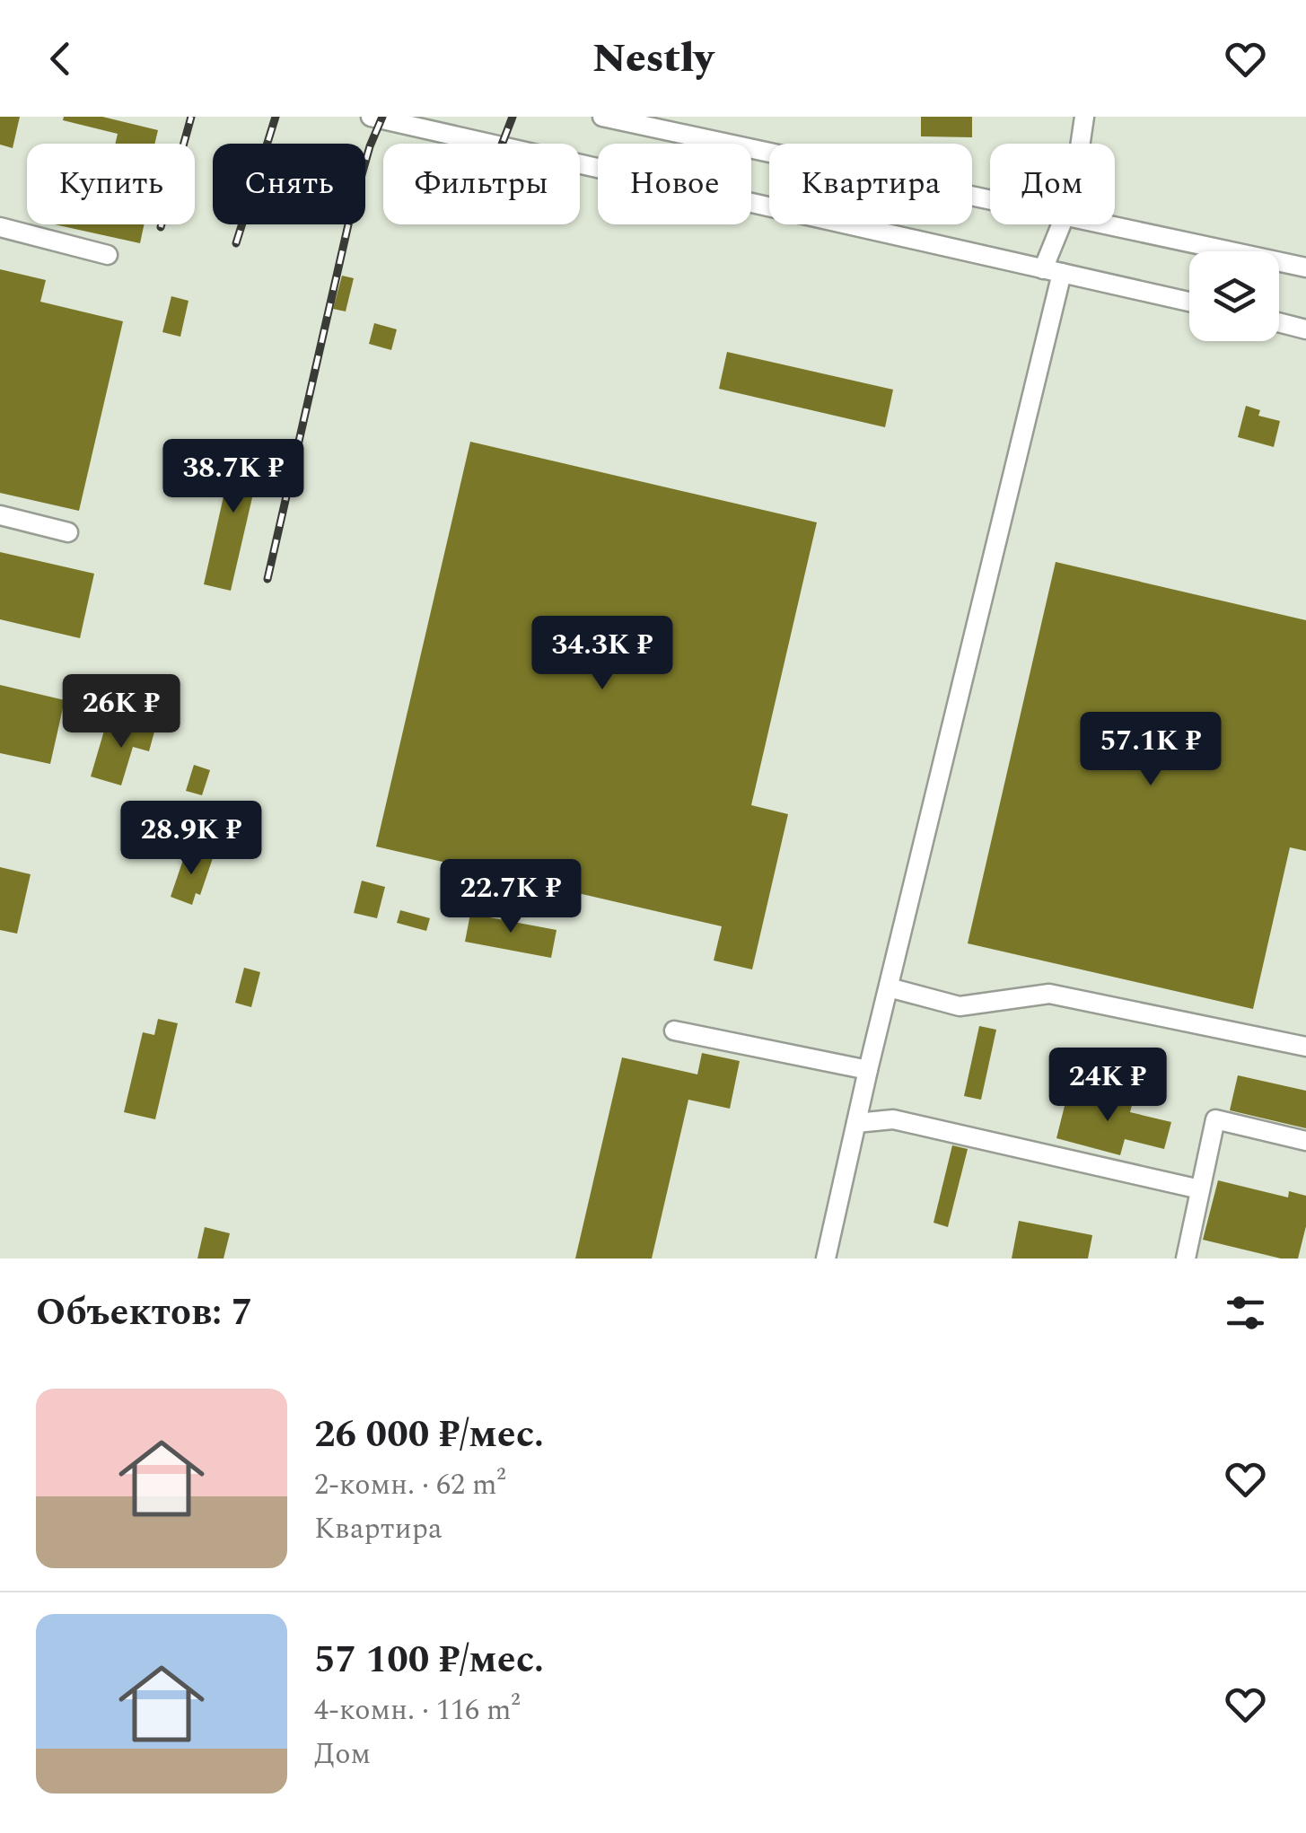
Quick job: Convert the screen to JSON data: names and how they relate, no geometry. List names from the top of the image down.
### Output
{
  "page": {
    "header": "Nestly",
    "chip": [
      "Купить",
      "Снять",
      "Фильтры",
      "Новое",
      "Квартира",
      "Дом"
    ],
    "price": [
      "38.7K ₽",
      "34.3K ₽",
      "26K ₽",
      "57.1K ₽",
      "28.9K ₽",
      "22.7K ₽",
      "24K ₽"
    ],
    "heading": "Объектов: 7",
    "list": [
      {
        "name": "26 000 ₽/мес.",
        "note": "2-комн. · 62 m² · Квартира"
      },
      {
        "name": "57 100 ₽/мес.",
        "note": "4-комн. · 116 m² · Дом"
      }
    ]
  }
}
